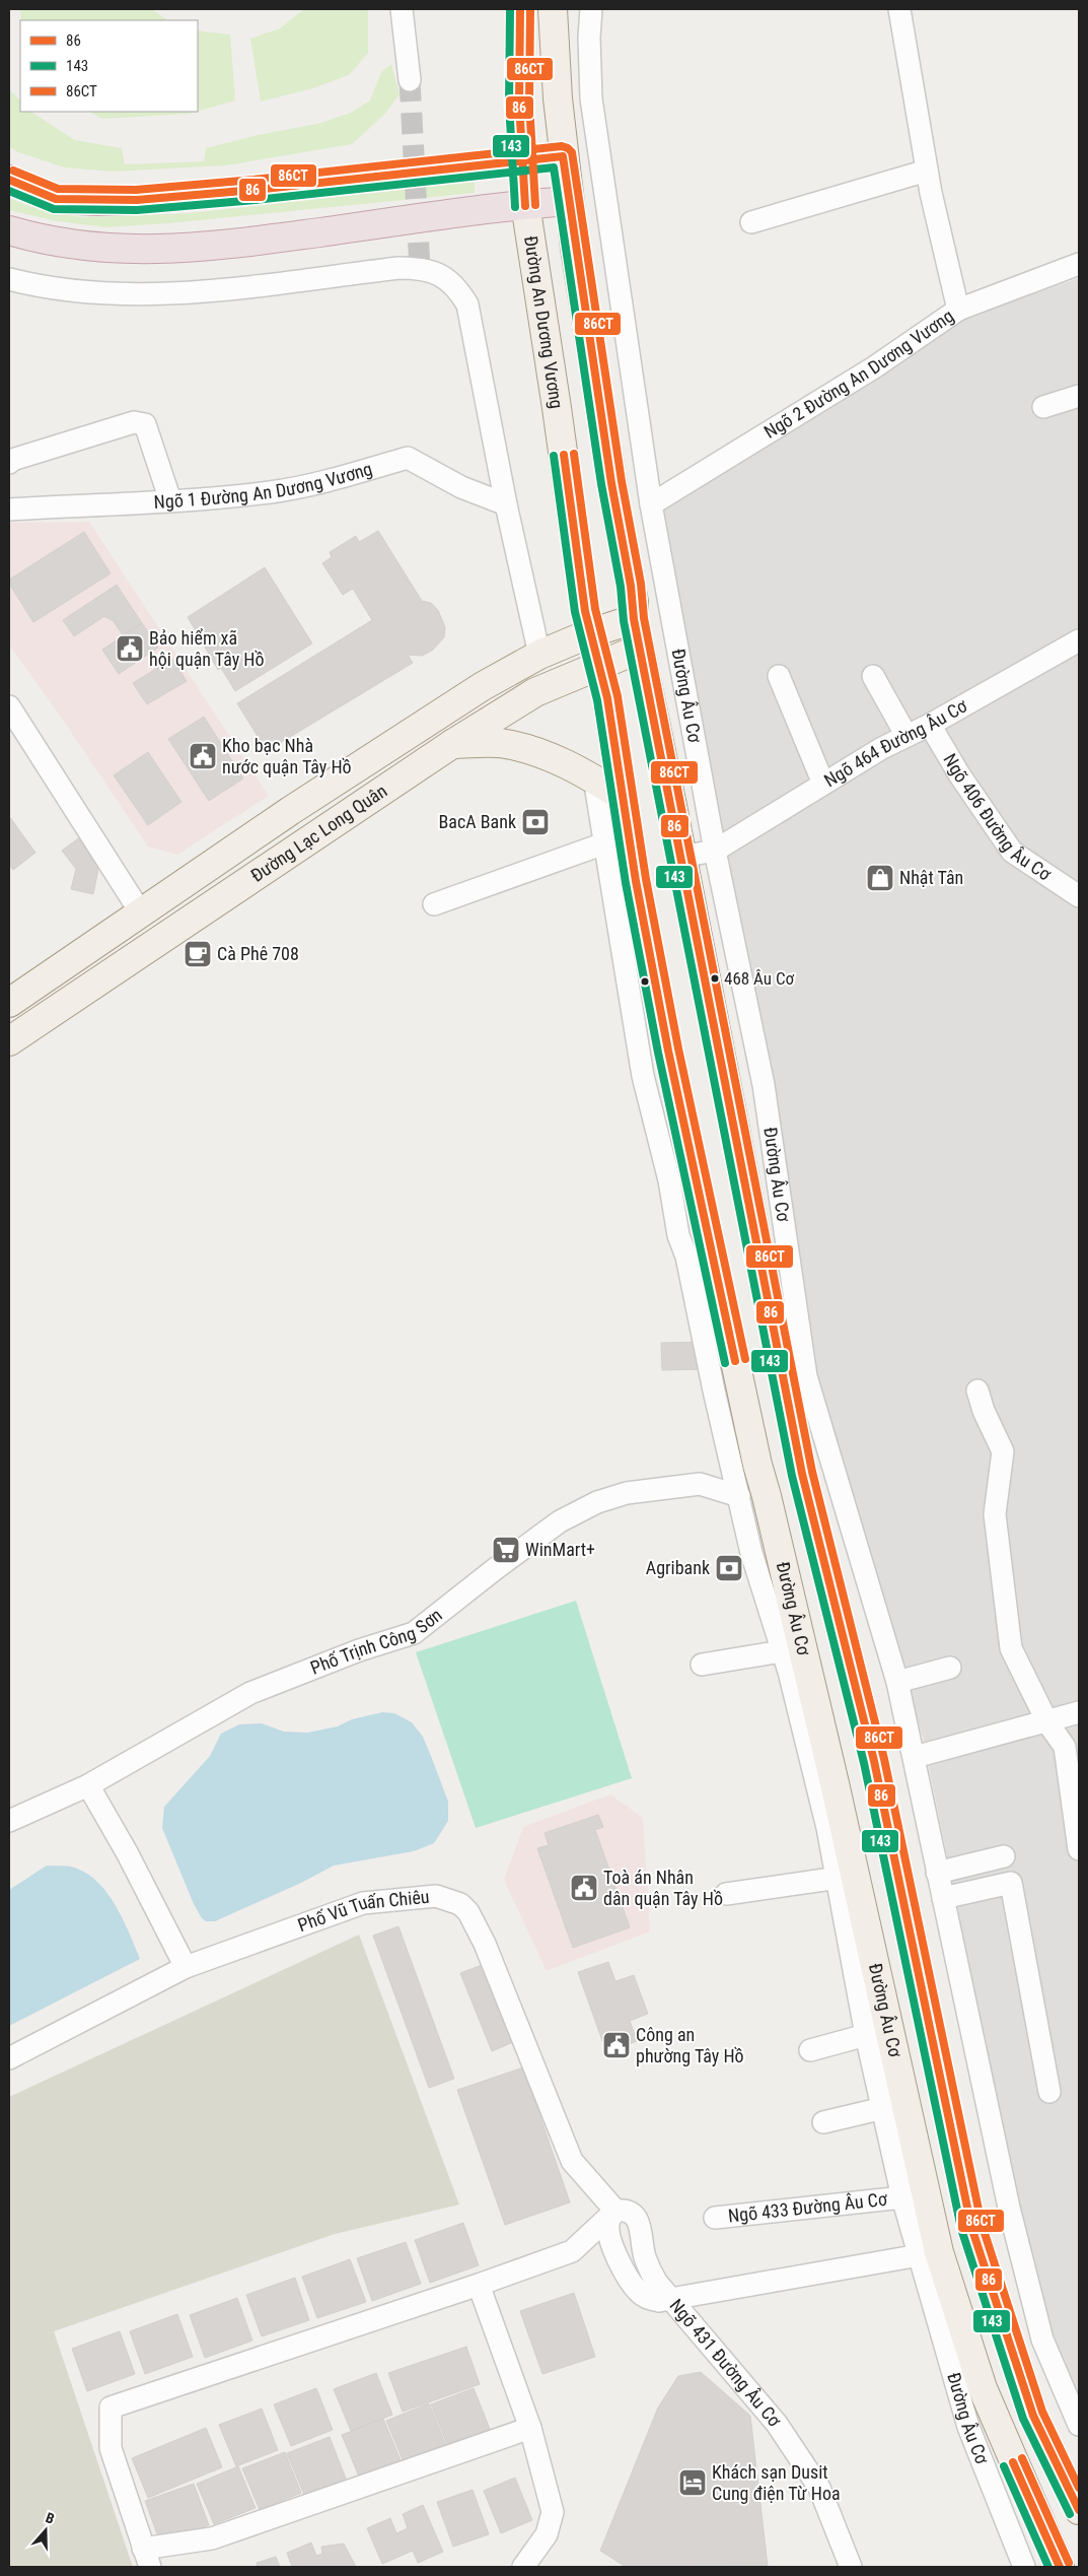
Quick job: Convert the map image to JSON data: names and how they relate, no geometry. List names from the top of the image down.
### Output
{
  "streets": {
    "main road": ["Đường An Dương Vương", "Đường Âu Cơ", "Đường Lạc Long Quân"],
    "street": [
      "Ngõ 2 Đường An Dương Vương",
      "Ngõ 1 Đường An Dương Vương",
      "Ngõ 464 Đường Âu Cơ",
      "Ngõ 406 Đường Âu Cơ",
      "Phố Trịnh Công Sơn",
      "Phố Vũ Tuấn Chiêu",
      "Ngõ 433 Đường Âu Cơ",
      "Ngõ 431 Đường Âu Cơ"
    ]
  },
  "crossings": [
    ["Đường An Dương Vương", "Đường Âu Cơ"],
    ["Đường An Dương Vương", "Đường Lạc Long Quân"],
    ["Ngõ 2 Đường An Dương Vương", "Đường Âu Cơ"],
    ["Đường Âu Cơ", "Ngõ 464 Đường Âu Cơ"],
    ["Đường Âu Cơ", "Đường Lạc Long Quân"],
    ["Đường Âu Cơ", "Phố Trịnh Công Sơn"],
    ["Đường Âu Cơ", "Ngõ 433 Đường Âu Cơ"],
    ["Đường Âu Cơ", "Ngõ 431 Đường Âu Cơ"],
    ["Ngõ 464 Đường Âu Cơ", "Ngõ 406 Đường Âu Cơ"]
  ],
  "places": {
    "public building": [
      "Bảo hiểm xã hội quận Tây Hồ",
      "Kho bạc Nhà nước quận Tây Hồ",
      "Toà án Nhân dân quận Tây Hồ",
      "Công an phường Tây Hồ"
    ],
    "bank": ["BacA Bank", "Agribank"],
    "shop": ["Nhật Tân"],
    "cafe": ["Cà Phê 708"],
    "other": ["468 Âu Cơ"],
    "supermarket": ["WinMart+"],
    "hotel": ["Khách sạn Dusit Cung điện Từ Hoa"]
  },
  "lines": ["transit line 86", "transit line 143", "transit line 86CT"],
  "legend": ["86", "143", "86CT"],
  "north": "top"
}
